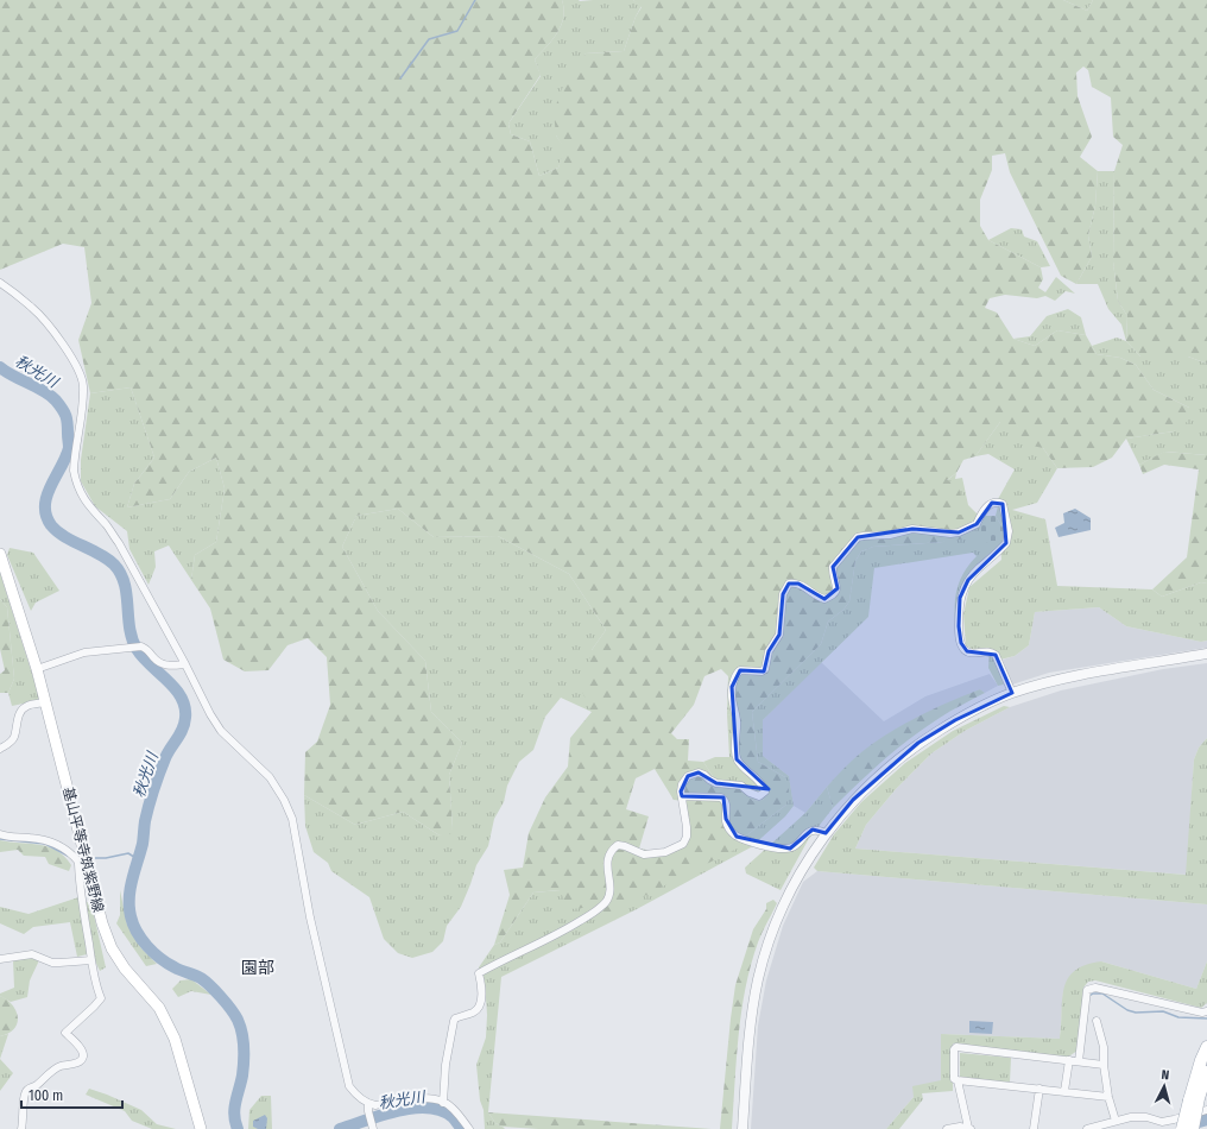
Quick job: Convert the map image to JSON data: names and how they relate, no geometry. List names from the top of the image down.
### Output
{
  "streets": {
    "main road": ["基山平等寺筑紫野線"]
  },
  "districts": ["園部"],
  "water": ["秋光川"],
  "scale_bar": "100 m",
  "north": "top"
}
